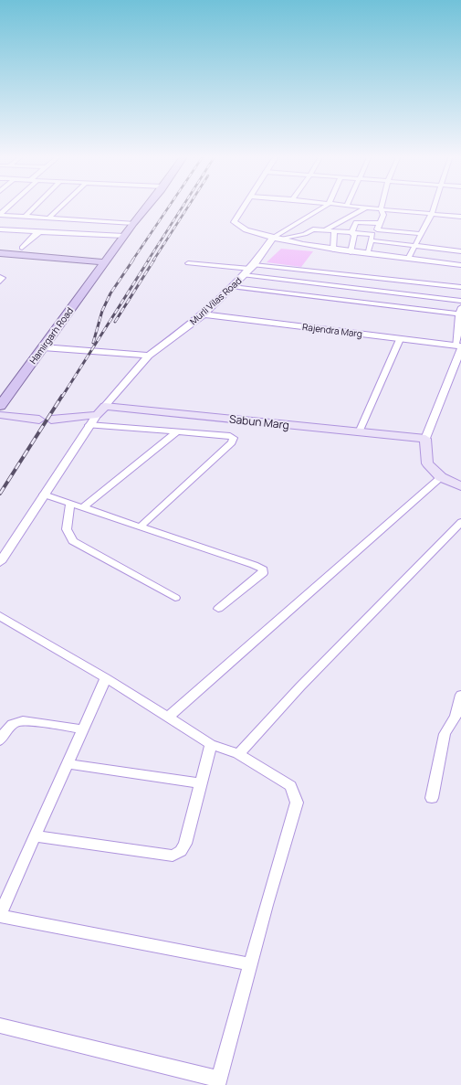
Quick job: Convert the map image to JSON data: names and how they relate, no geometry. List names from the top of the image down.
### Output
{
  "streets": {
    "main road": ["Hamirgarh Road", "Sabun Marg"],
    "street": ["Murli Vilas Road", "Rajendra Marg"]
  },
  "crossings": [
    ["Murli Vilas Road", "Rajendra Marg"],
    ["Murli Vilas Road", "Sabun Marg"]
  ]
}
